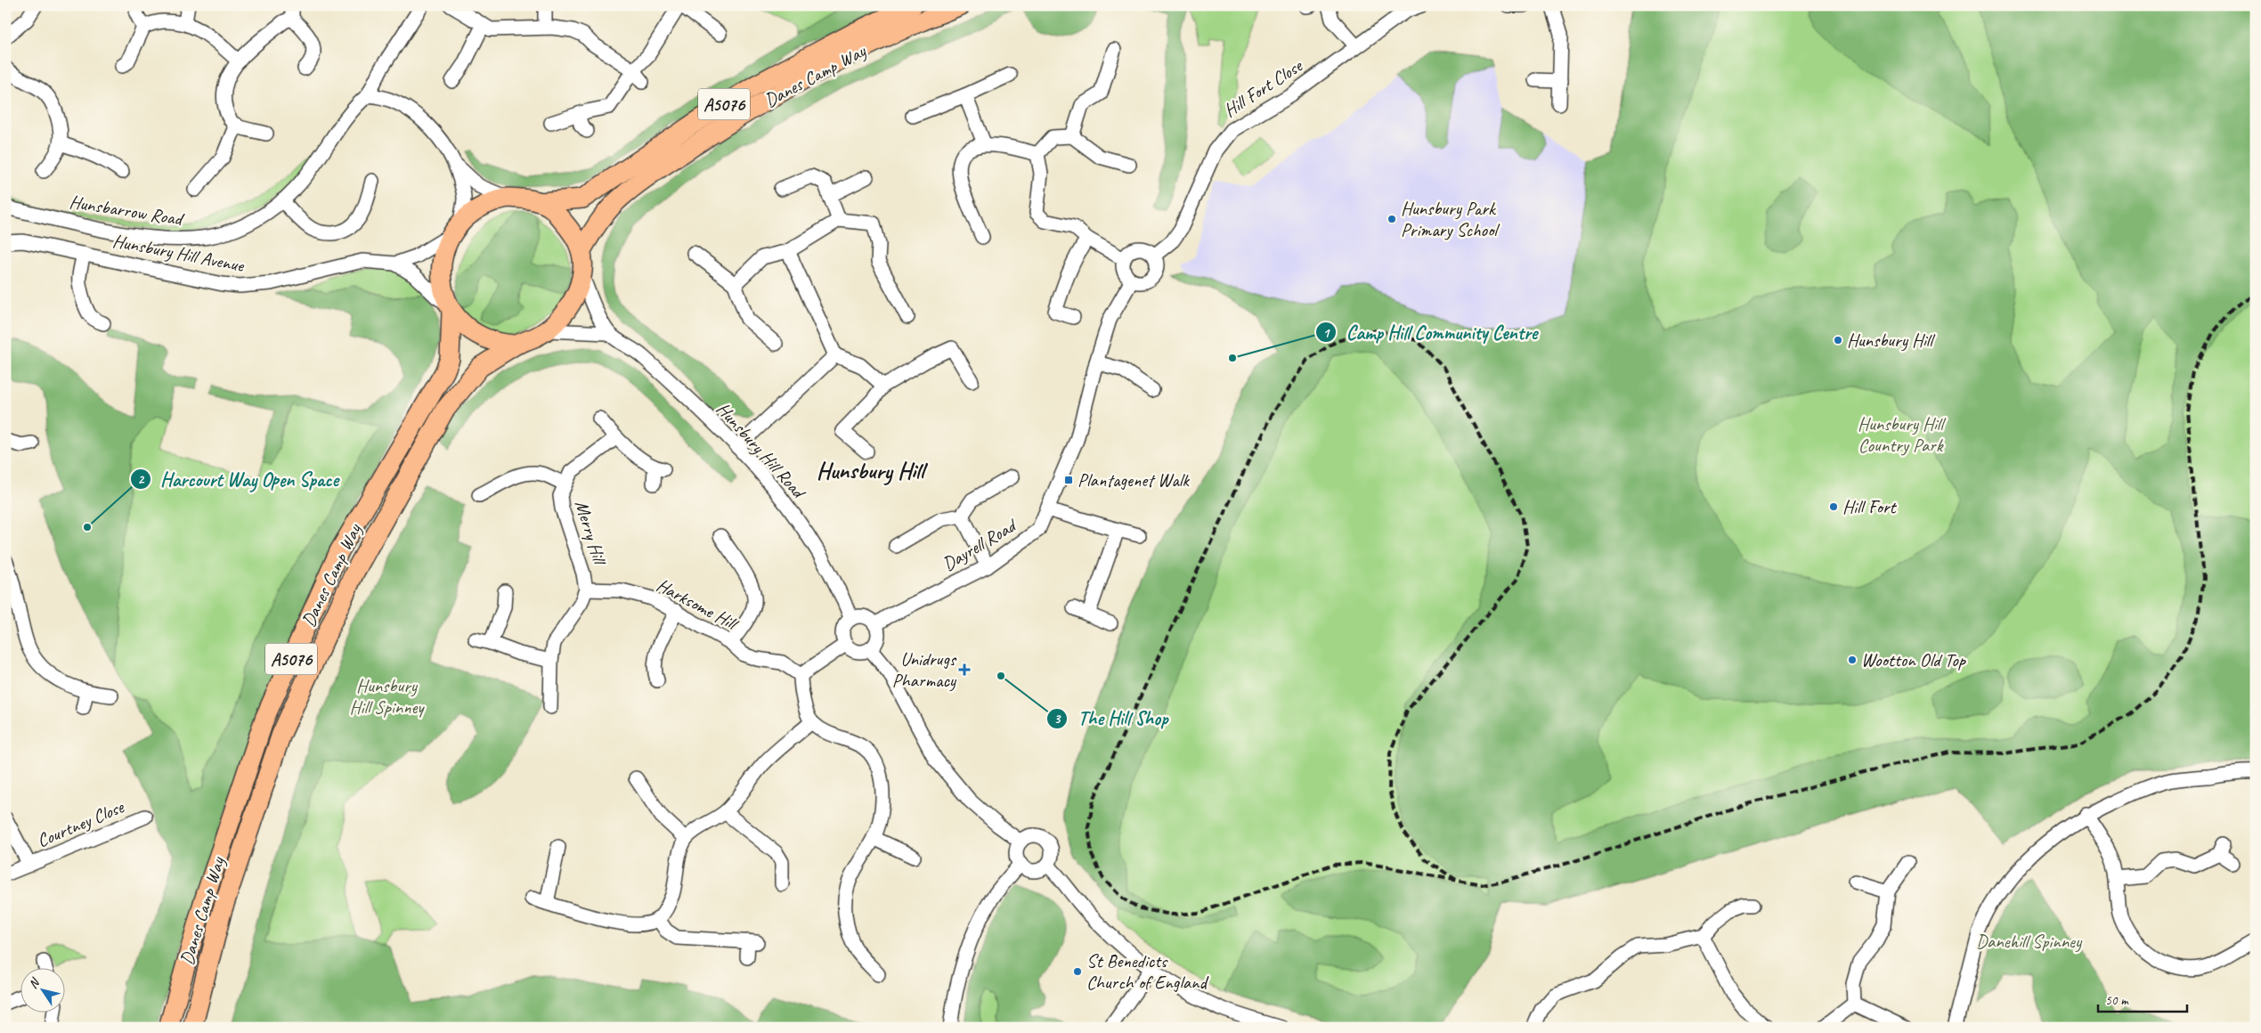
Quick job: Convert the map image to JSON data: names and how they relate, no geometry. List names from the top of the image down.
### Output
{
  "streets": {
    "highway": ["Danes Camp Way", "A5076"],
    "street": [
      "Hill Fort Close",
      "Hunsbarrow Road",
      "Hunsbury Hill Avenue",
      "Hunsbury Hill Road",
      "Merry Hill",
      "Dayrell Road",
      "Harksome Hill",
      "Courtney Close"
    ]
  },
  "crossings": [
    ["Danes Camp Way", "Hunsbury Hill Avenue"],
    ["Danes Camp Way", "Hunsbury Hill Road"],
    ["Hill Fort Close", "Dayrell Road"],
    ["Hunsbury Hill Avenue", "Hunsbury Hill Road"],
    ["Hunsbury Hill Road", "Dayrell Road"],
    ["Merry Hill", "Harksome Hill"]
  ],
  "districts": ["Hunsbury Hill"],
  "parks": ["Hunsbury Hill Country Park", "Hunsbury Hill Spinney", "Danehill Spinney"],
  "places": {
    "other": [
      "Hunsbury Park Primary School",
      "Hunsbury Hill",
      "Camp Hill Community Centre",
      "Hill Fort",
      "Harcourt Way Open Space",
      "Wootton Old Top",
      "The Hill Shop",
      "St Benedicts Church of England"
    ],
    "transit": ["Plantagenet Walk"],
    "health": ["Unidrugs Pharmacy"]
  },
  "scale_bar": "50 m",
  "north": "top left"
}
